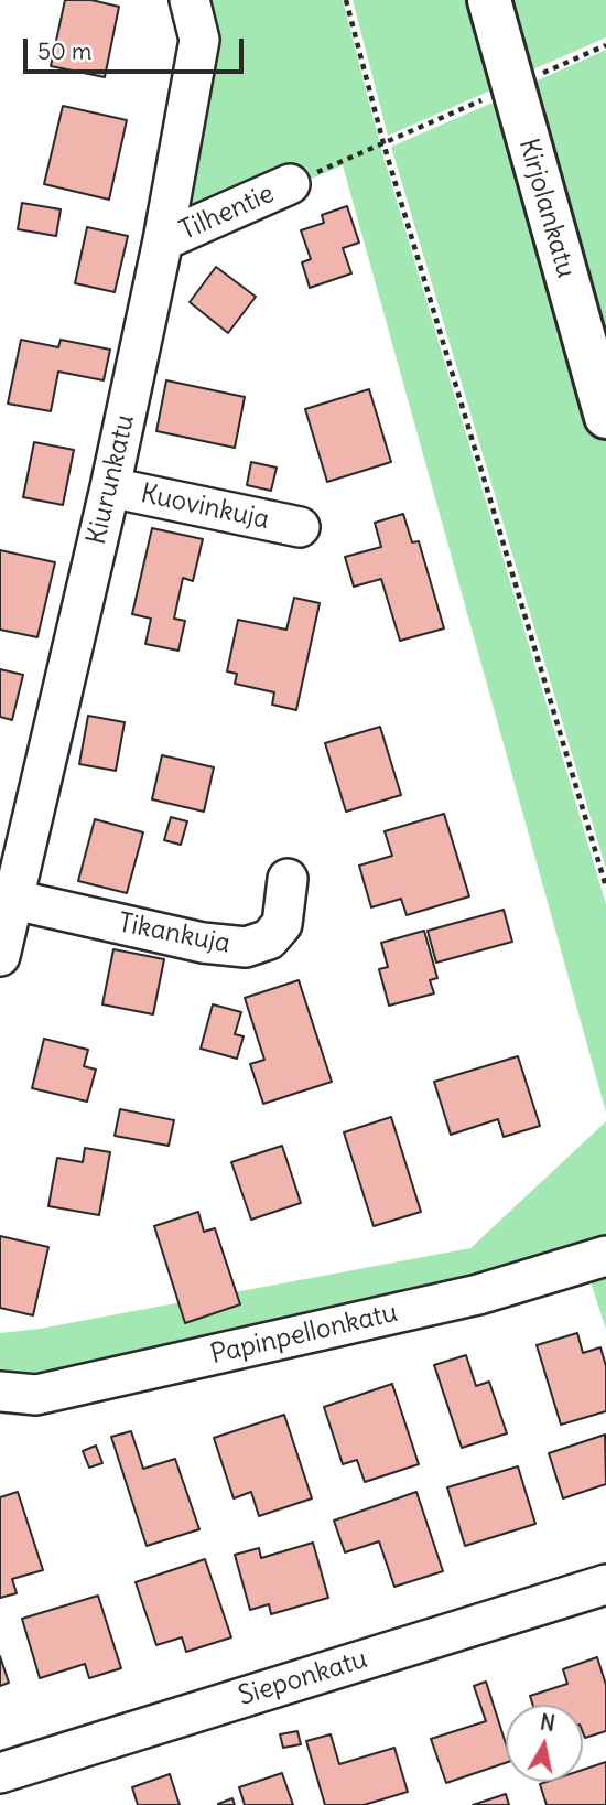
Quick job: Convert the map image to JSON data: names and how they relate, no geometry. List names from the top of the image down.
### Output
{
  "streets": {
    "main road": ["Kirjolankatu"],
    "street": [
      "Tilhentie",
      "Kiurunkatu",
      "Kuovinkuja",
      "Tikankuja",
      "Papinpellonkatu",
      "Sieponkatu"
    ]
  },
  "crossings": [
    ["Tilhentie", "Kiurunkatu"],
    ["Kiurunkatu", "Kuovinkuja"],
    ["Kiurunkatu", "Tikankuja"]
  ],
  "scale_bar": "50 m",
  "north": "top"
}
